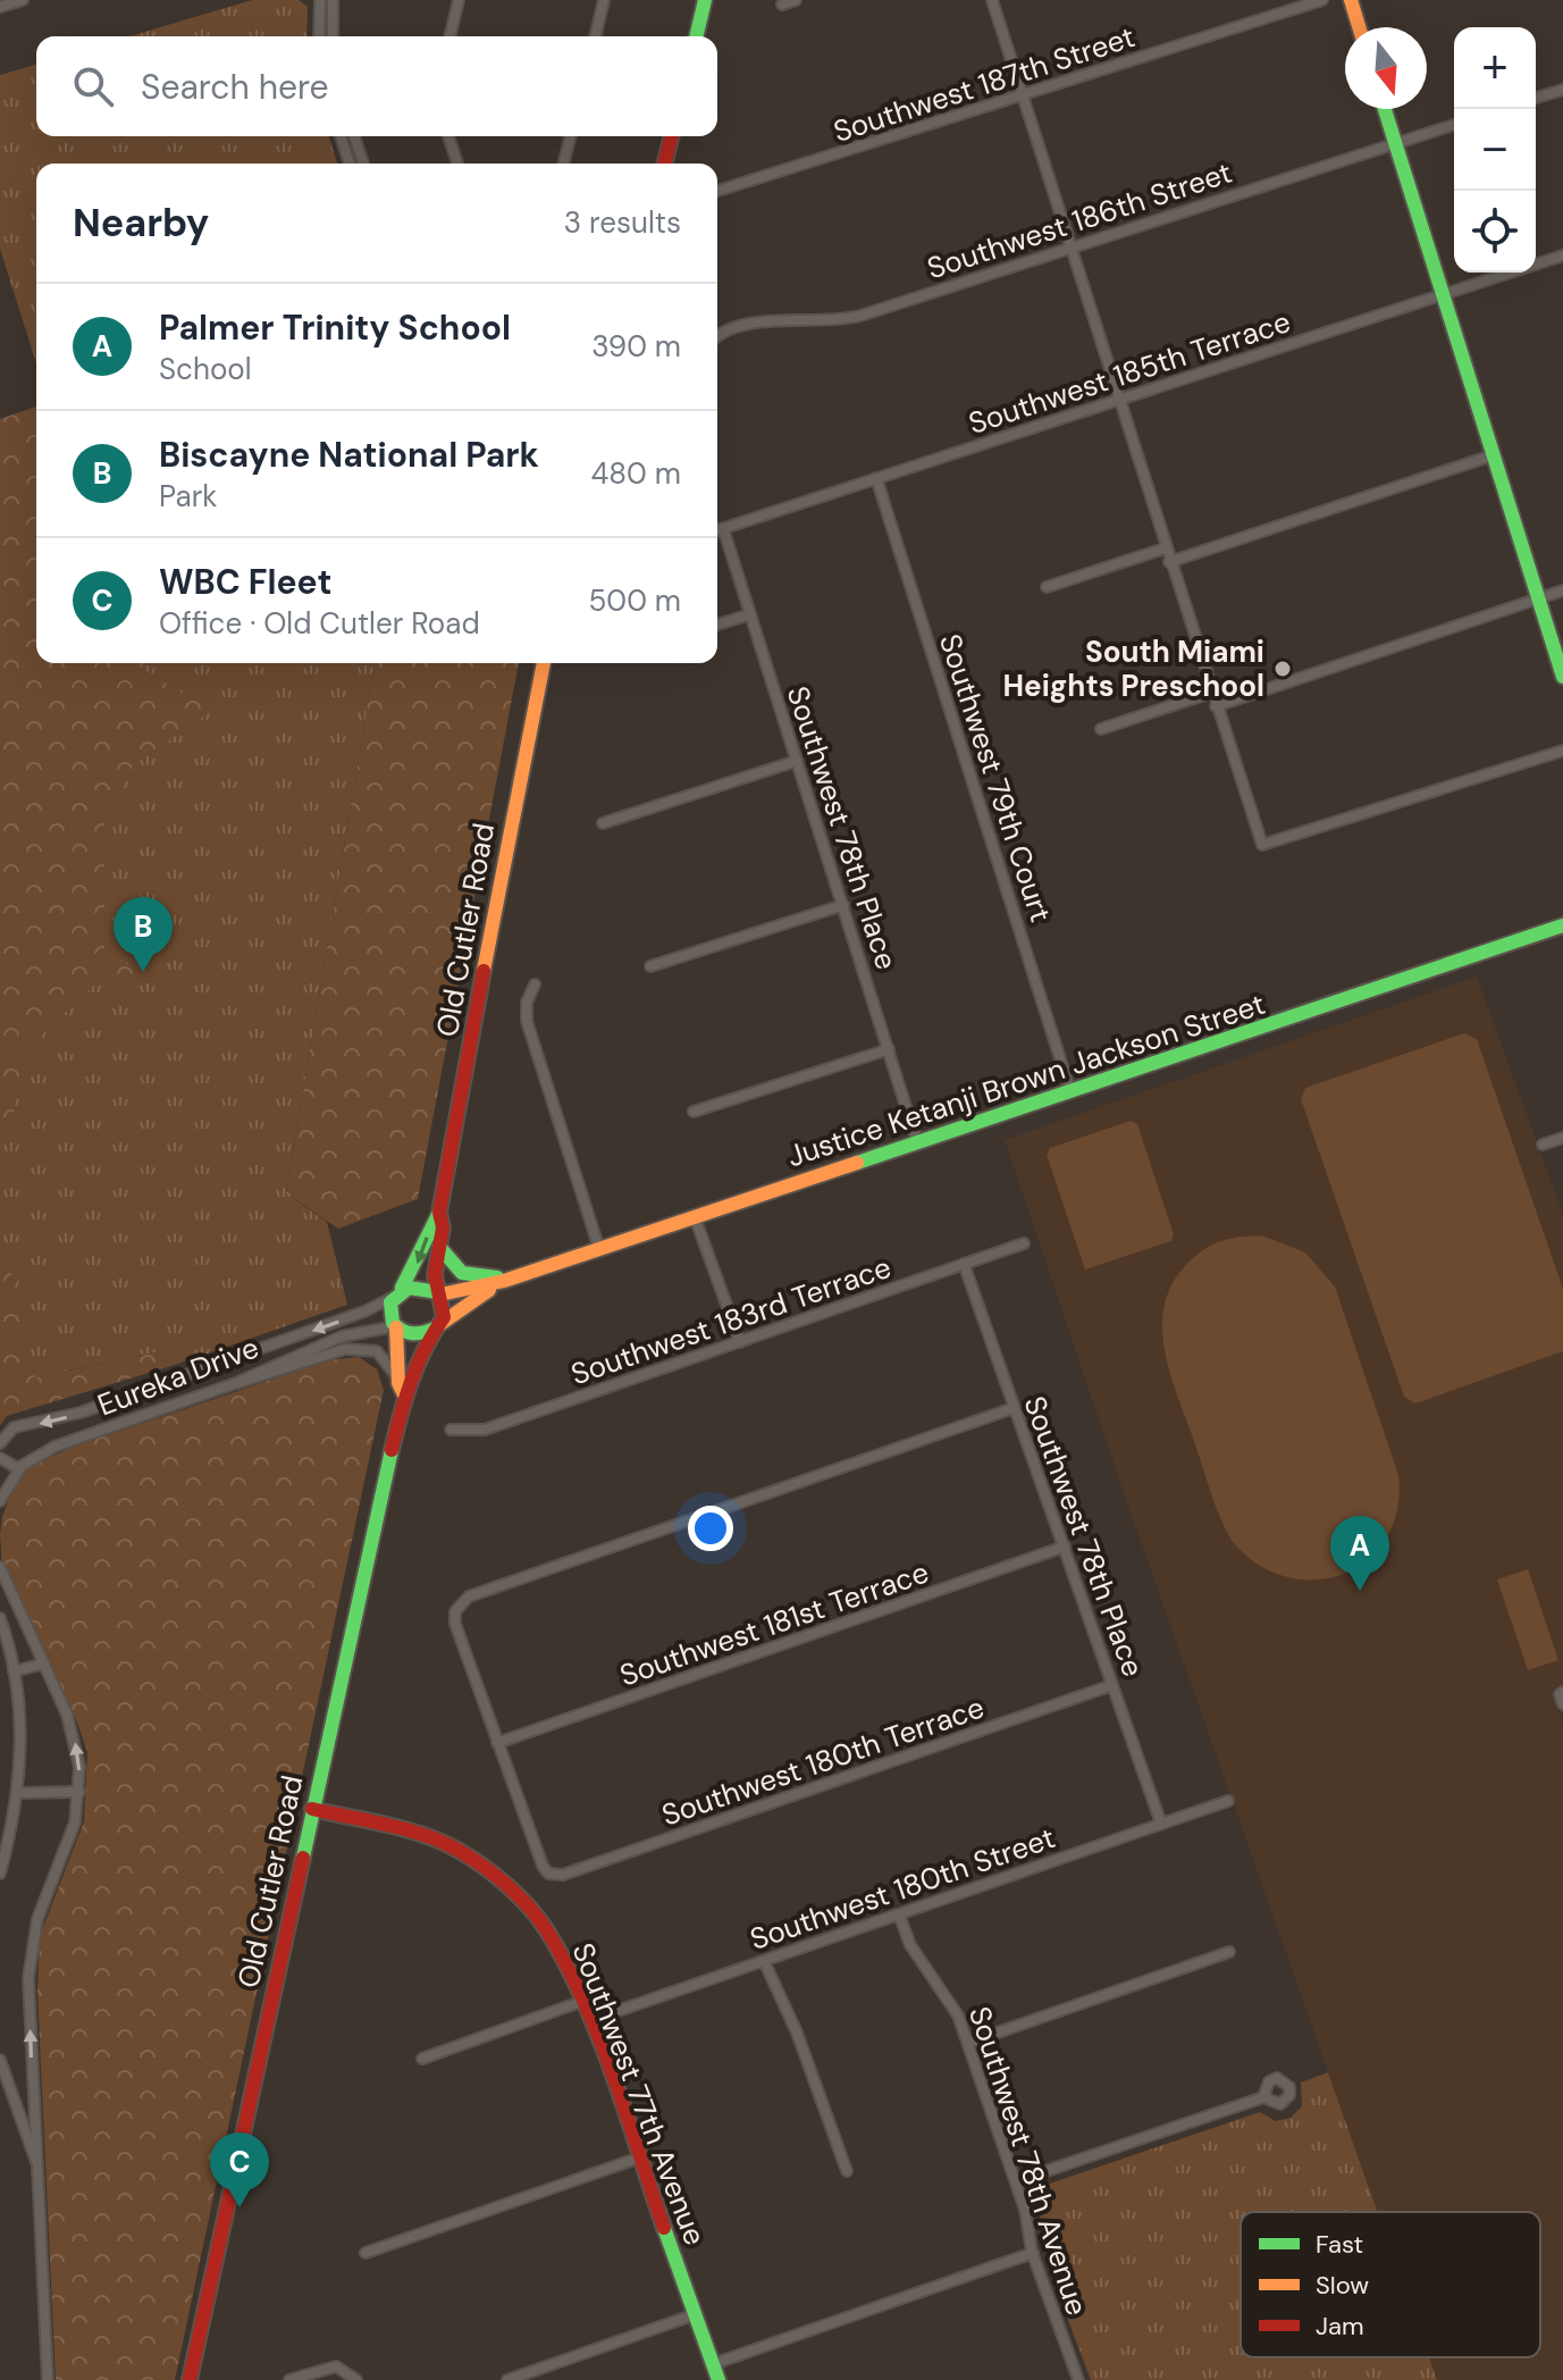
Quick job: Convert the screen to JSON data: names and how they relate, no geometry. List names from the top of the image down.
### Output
{
  "streets": {
    "main road": ["Old Cutler Road", "Justice Ketanji Brown Jackson Street", "Southwest 77th Avenue"],
    "street": [
      "Southwest 187th Street",
      "Southwest 186th Street",
      "Southwest 185th Terrace",
      "Southwest 79th Court",
      "Southwest 78th Place",
      "Southwest 183rd Terrace",
      "Eureka Drive",
      "Southwest 181st Terrace",
      "Southwest 180th Terrace",
      "Southwest 180th Street",
      "Southwest 78th Avenue"
    ]
  },
  "crossings": [
    ["Southwest 185th Terrace", "Southwest 79th Court"],
    ["Southwest 185th Terrace", "Southwest 78th Place"],
    ["Southwest 79th Court", "Justice Ketanji Brown Jackson Street"],
    ["Southwest 78th Place", "Justice Ketanji Brown Jackson Street"],
    ["Southwest 78th Place", "Southwest 183rd Terrace"],
    ["Southwest 78th Place", "Southwest 181st Terrace"],
    ["Southwest 78th Place", "Southwest 180th Terrace"],
    ["Southwest 78th Place", "Southwest 180th Street"],
    ["Old Cutler Road", "Justice Ketanji Brown Jackson Street"],
    ["Old Cutler Road", "Eureka Drive"],
    ["Old Cutler Road", "Southwest 77th Avenue"],
    ["Justice Ketanji Brown Jackson Street", "Eureka Drive"],
    ["Southwest 181st Terrace", "Southwest 180th Terrace"],
    ["Southwest 180th Street", "Southwest 77th Avenue"],
    ["Southwest 180th Street", "Southwest 78th Avenue"]
  ],
  "places": ["South Miami Heights Preschool"],
  "legend": ["Fast", "Slow", "Jam"],
  "north": "bottom",
  "page": {
    "map_buttons": ["+", "−"],
    "search": "Search here",
    "heading": ["Nearby", "3 results"],
    "list": [
      {
        "mark": "A",
        "name": "Palmer Trinity School",
        "note": "School",
        "value": "390 m"
      },
      {
        "mark": "B",
        "name": "Biscayne National Park",
        "note": "Park",
        "value": "480 m"
      },
      {
        "mark": "C",
        "name": "WBC Fleet",
        "note": "Office · Old Cutler Road",
        "value": "500 m"
      }
    ],
    "pins": ["B", "A", "C"]
  }
}
